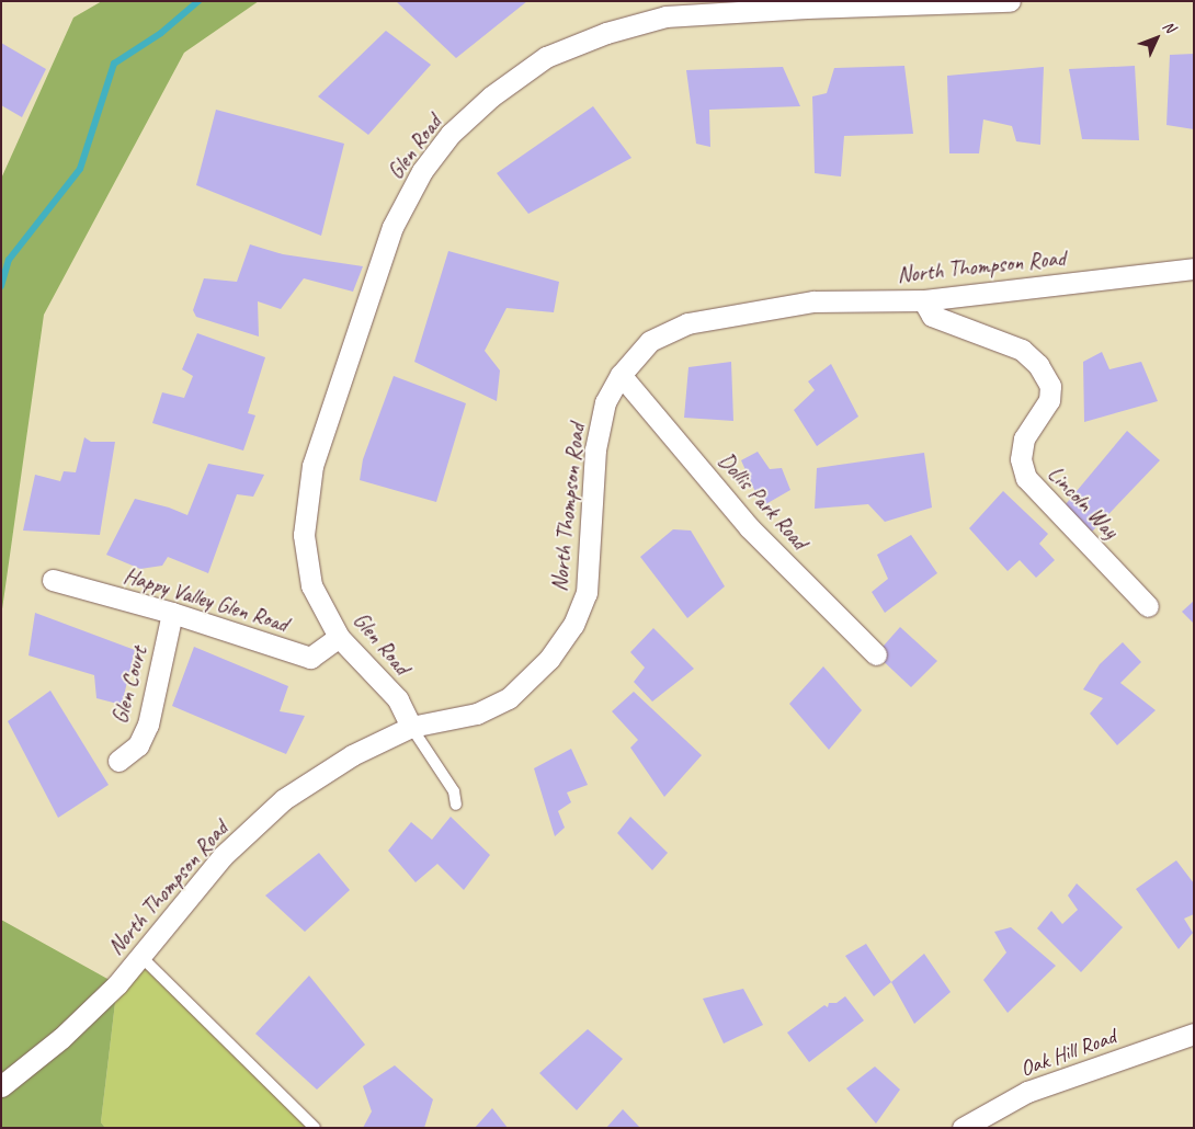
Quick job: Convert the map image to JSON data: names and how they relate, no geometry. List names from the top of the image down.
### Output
{
  "streets": {
    "street": [
      "Glen Road",
      "North Thompson Road",
      "Dollis Park Road",
      "Lincoln Way",
      "Happy Valley Glen Road",
      "Glen Court",
      "Oak Hill Road"
    ]
  },
  "crossings": [
    ["Glen Road", "North Thompson Road"],
    ["Glen Road", "Happy Valley Glen Road"],
    ["North Thompson Road", "Dollis Park Road"],
    ["North Thompson Road", "Lincoln Way"],
    ["Happy Valley Glen Road", "Glen Court"]
  ],
  "north": "top right"
}
